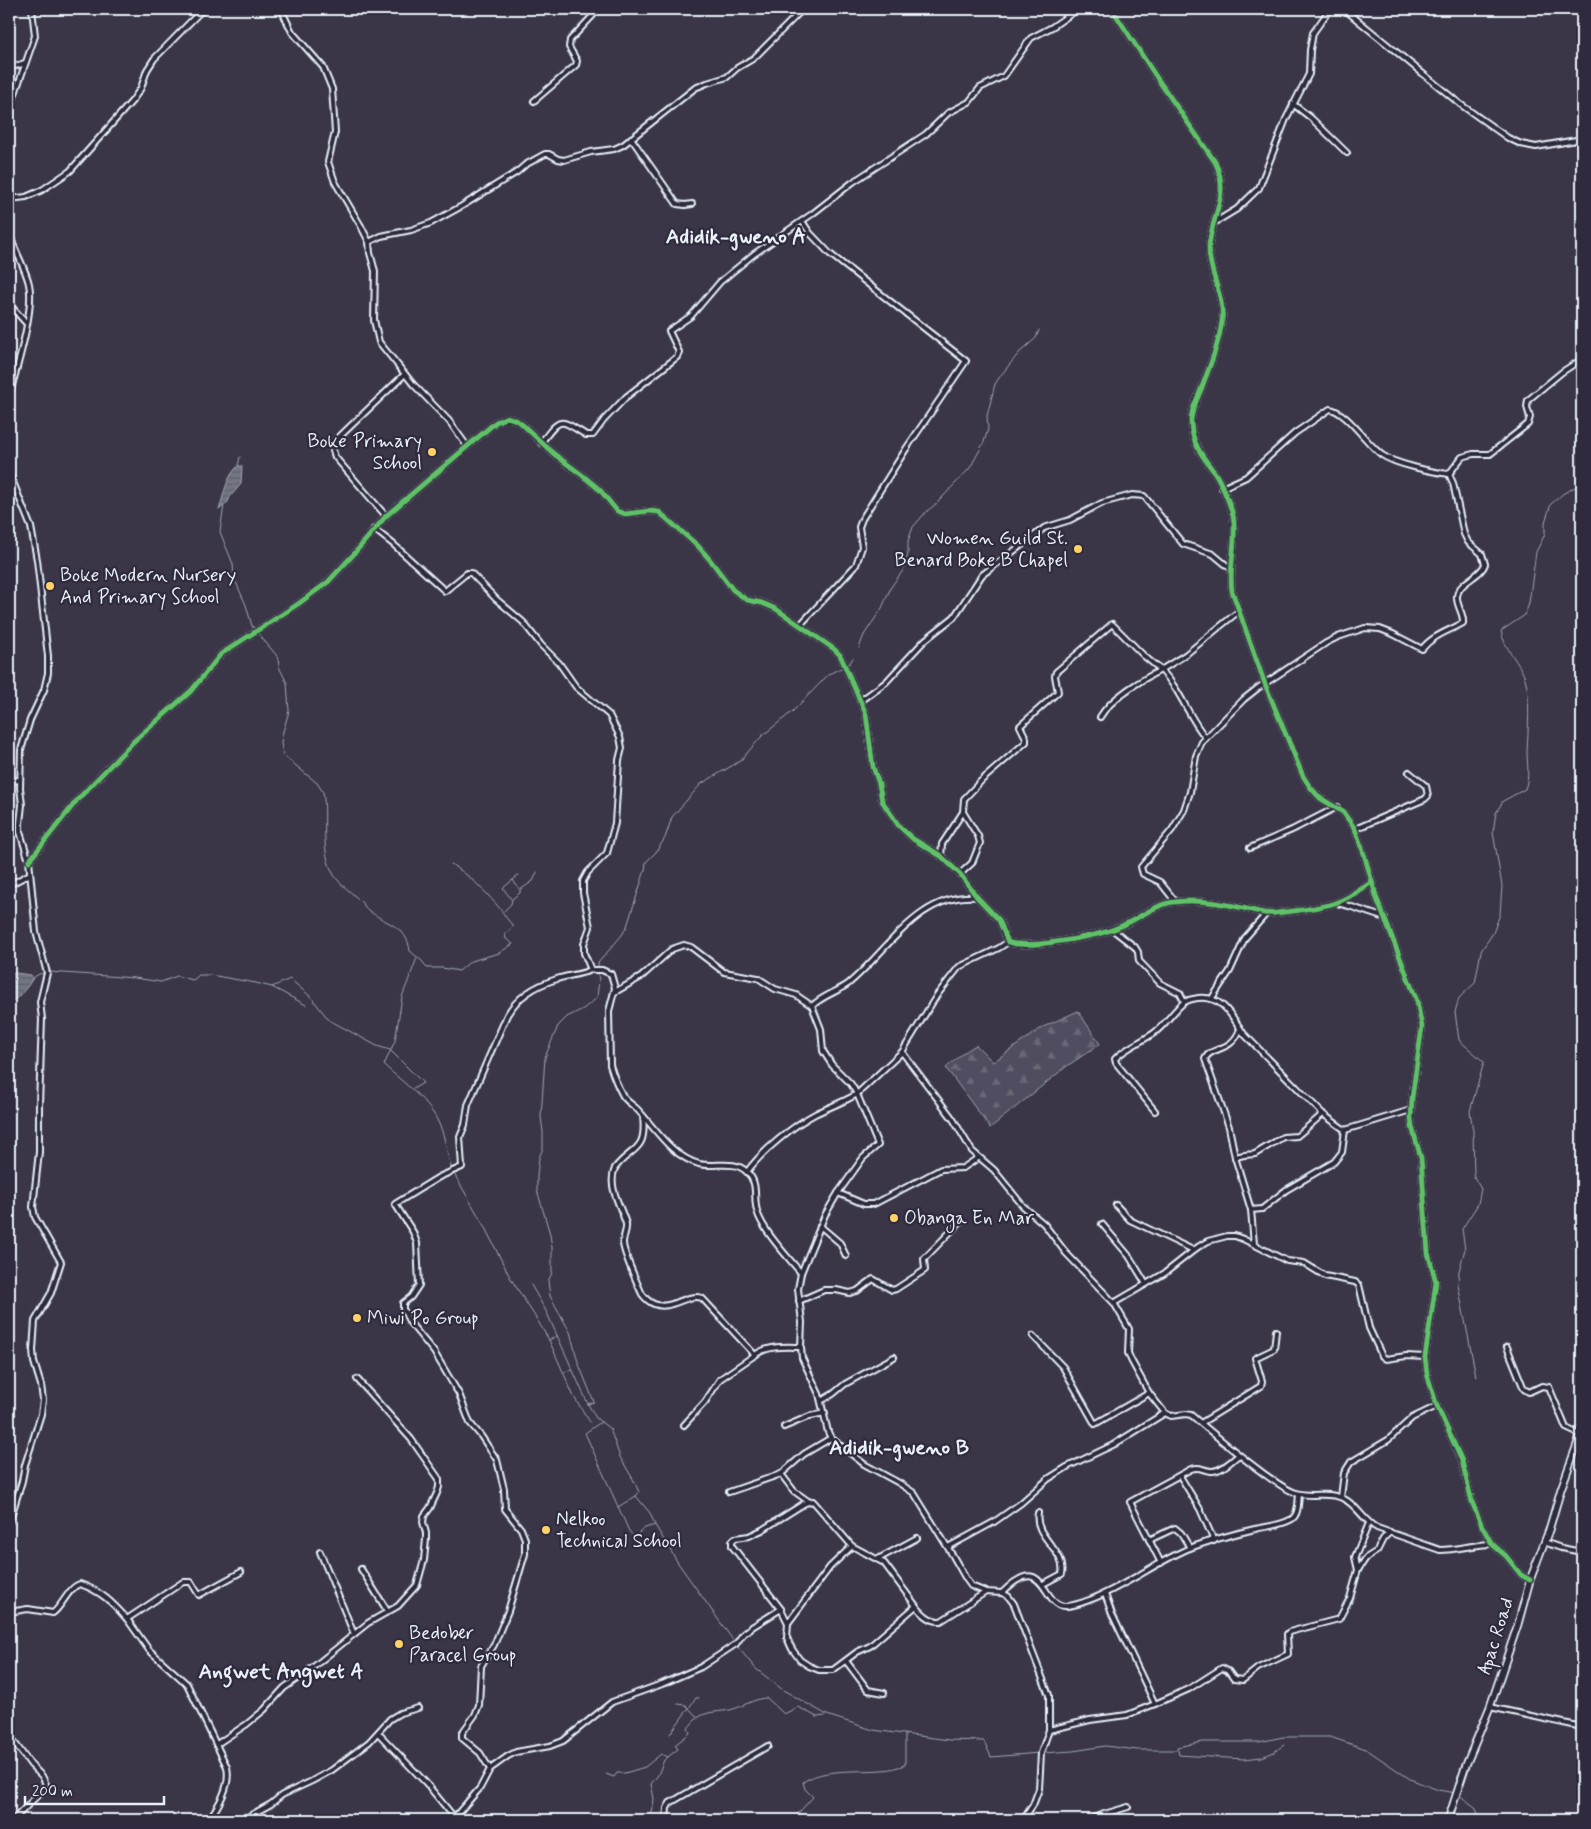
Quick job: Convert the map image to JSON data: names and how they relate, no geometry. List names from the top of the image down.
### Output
{
  "streets": {
    "main road": ["Apac Road"]
  },
  "districts": ["Adidik-gweno A", "Adidik-gweno B", "Angwet Angwet A"],
  "places": [
    "Boke Primary School",
    "Women Guild St. Benard Boke B Chapel",
    "Boke Modern Nursery And Primary School",
    "Obanga En Mar",
    "Miwi Po Group",
    "Nelkoo Technical School",
    "Bedober Paracel Group"
  ],
  "scale_bar": "200 m"
}
